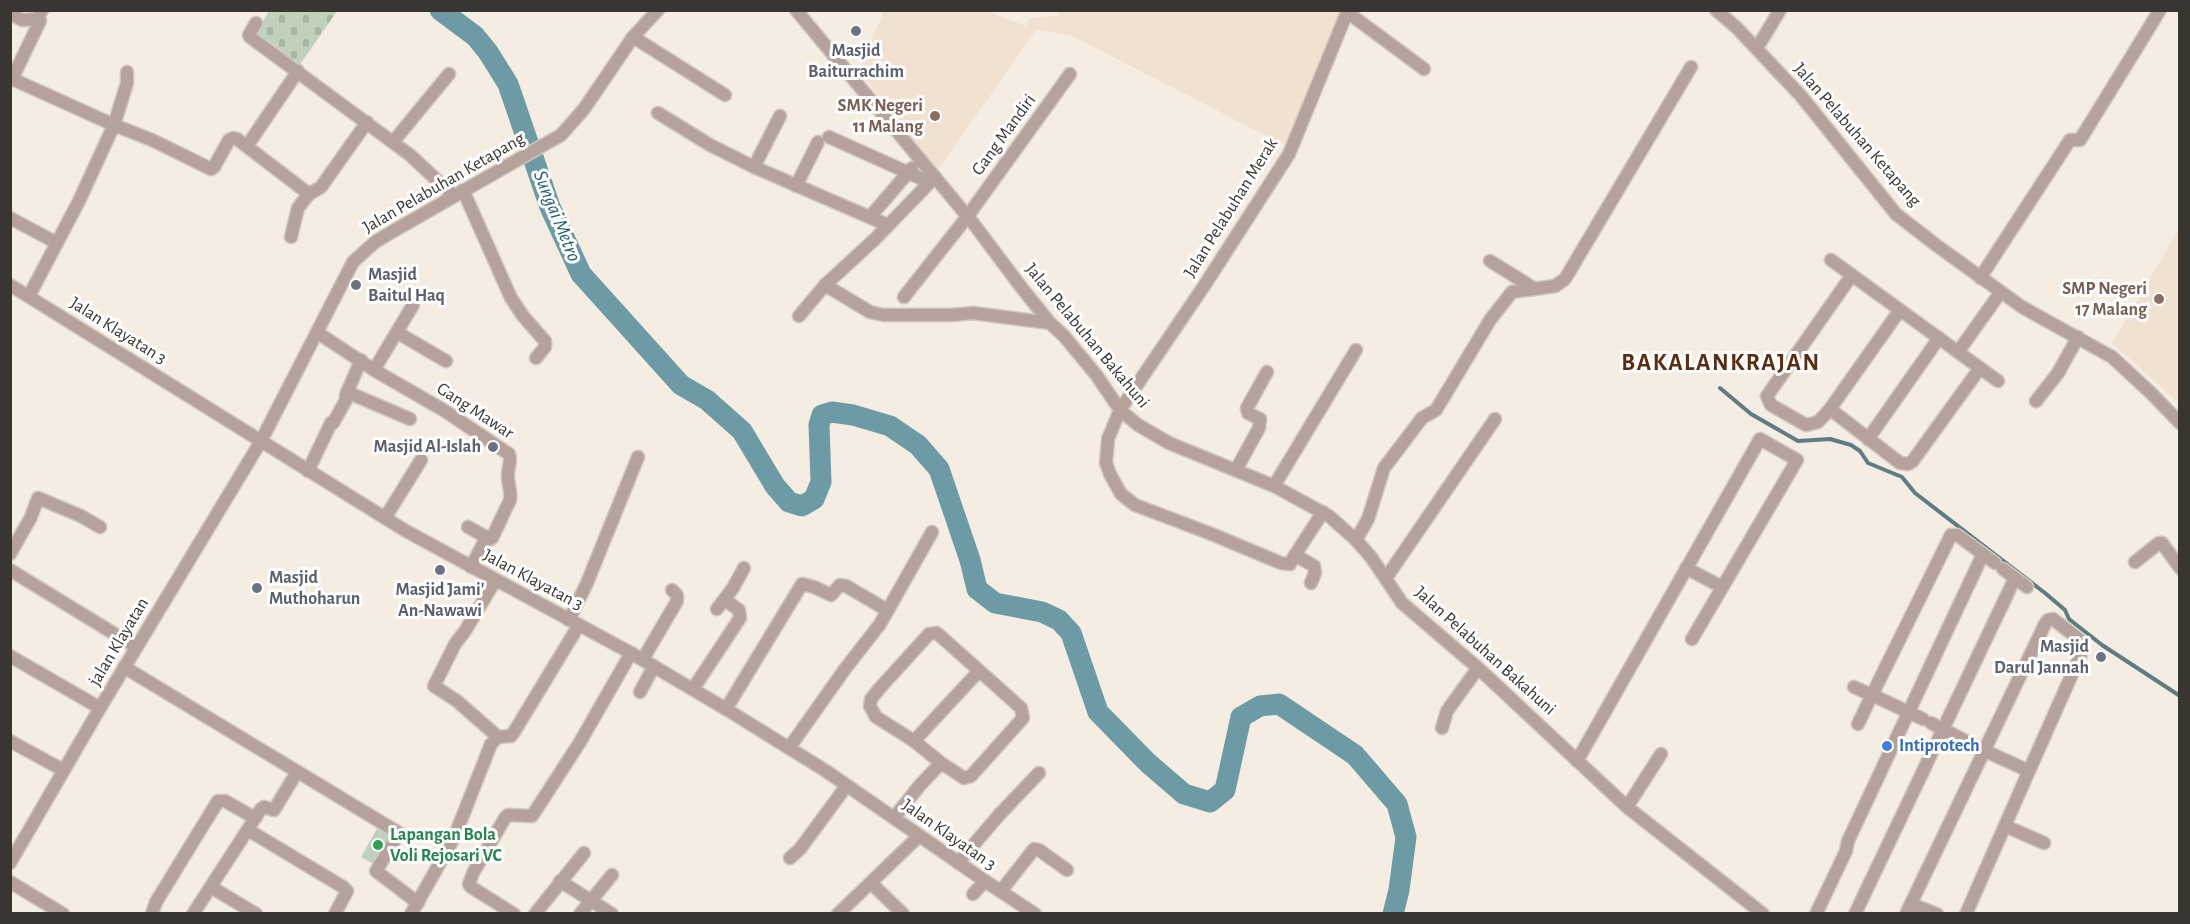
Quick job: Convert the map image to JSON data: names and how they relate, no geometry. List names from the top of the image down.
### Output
{
  "streets": {
    "street": [
      "Gang Mandiri",
      "Jalan Pelabuhan Ketapang",
      "Jalan Pelabuhan Merak",
      "Jalan Klayatan 3",
      "Jalan Pelabuhan Bakahuni",
      "Gang Mawar",
      "jalan Klayatan"
    ]
  },
  "crossings": [
    ["Gang Mandiri", "Jalan Pelabuhan Bakahuni"],
    ["Jalan Pelabuhan Ketapang", "Jalan Klayatan 3"],
    ["Jalan Pelabuhan Ketapang", "Gang Mawar"],
    ["Jalan Pelabuhan Ketapang", "jalan Klayatan"],
    ["Jalan Pelabuhan Merak", "Jalan Pelabuhan Bakahuni"],
    ["Jalan Klayatan 3", "Gang Mawar"],
    ["Jalan Klayatan 3", "jalan Klayatan"]
  ],
  "districts": ["BAKALANKRAJAN"],
  "water": ["Sungai Metro"],
  "places": [
    "Masjid Baiturrachim",
    "SMK Negeri 11 Malang",
    "Masjid Baitul Haq",
    "SMP Negeri 17 Malang",
    "Masjid Al-Islah",
    "Masjid Jami' An-Nawawi",
    "Masjid Muthoharun",
    "Masjid Darul Jannah",
    "Intiprotech",
    "Lapangan Bola Voli Rejosari VC"
  ]
}
